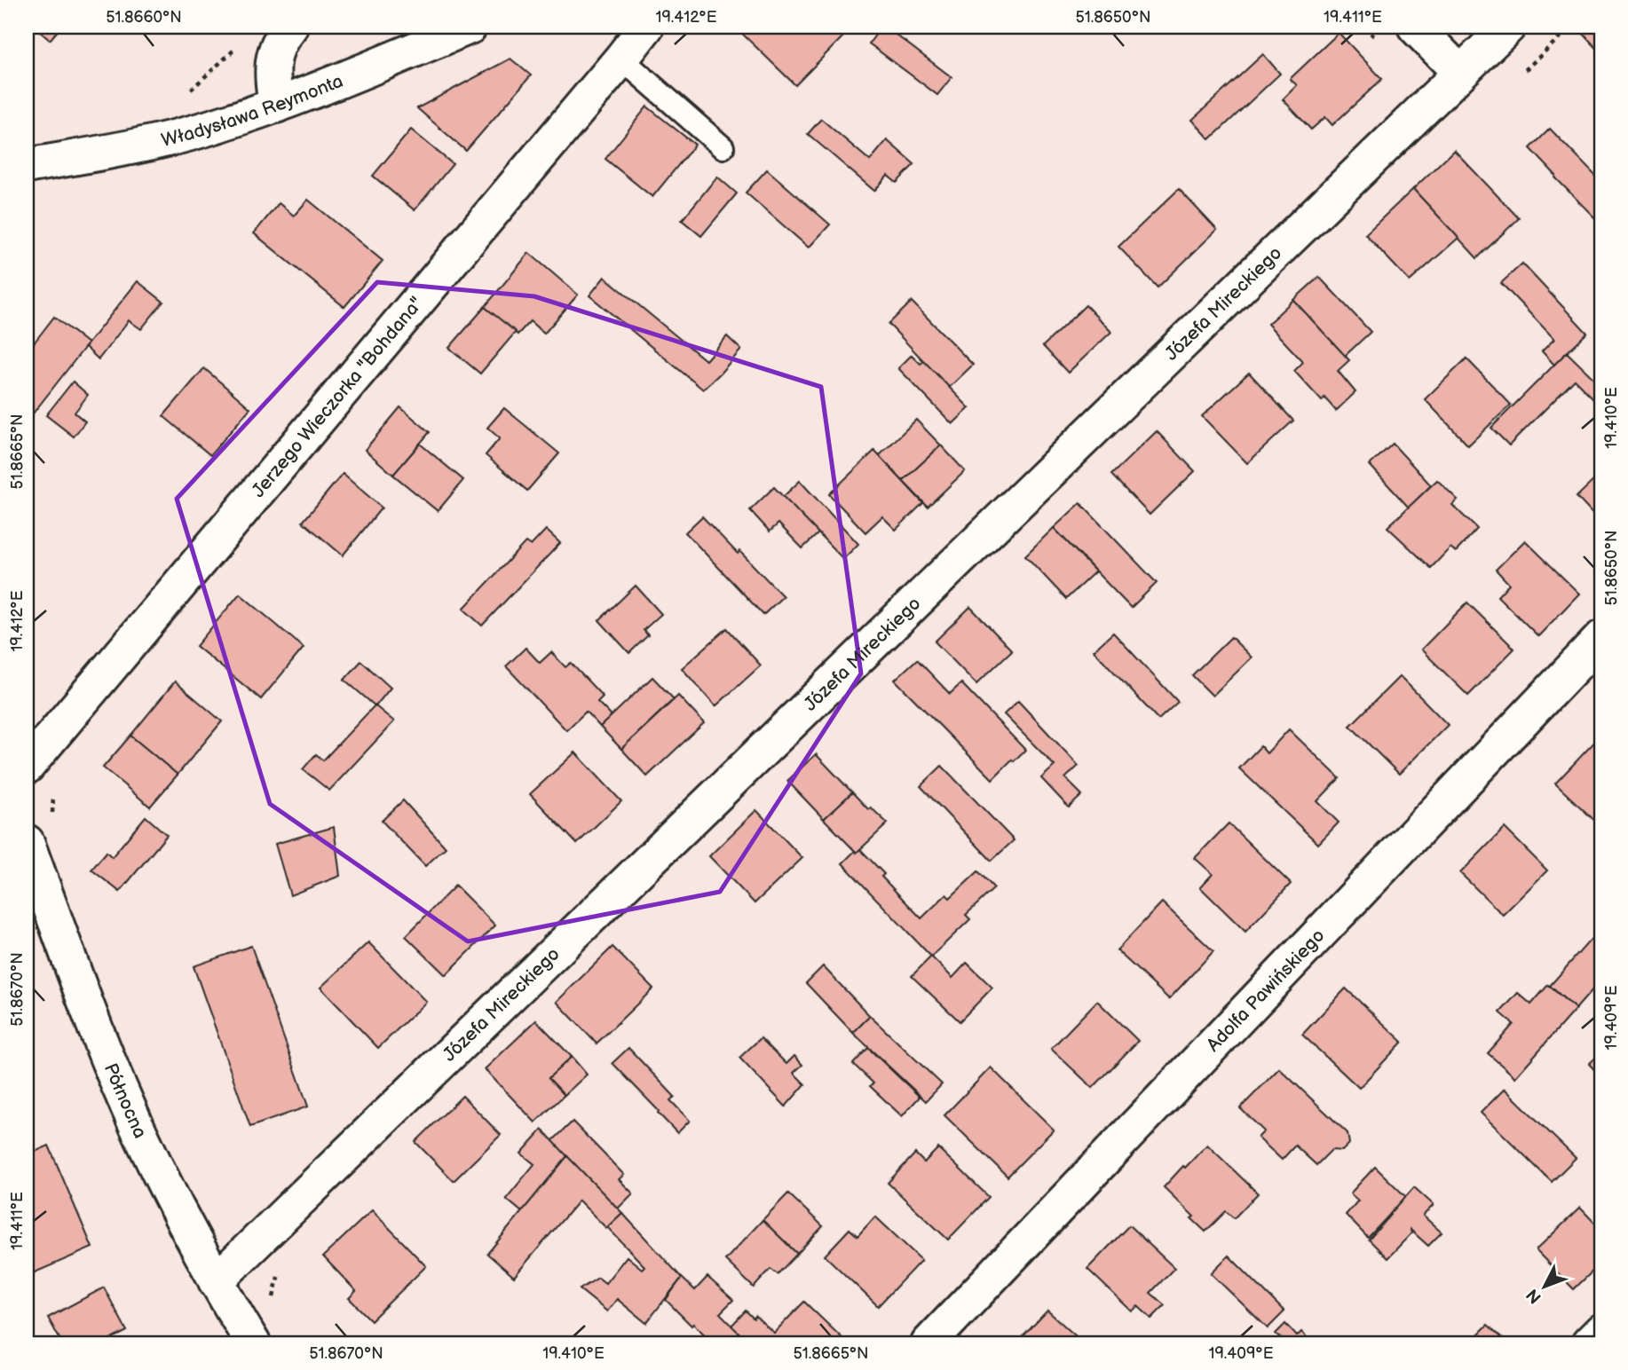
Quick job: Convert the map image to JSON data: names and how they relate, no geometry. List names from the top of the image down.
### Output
{
  "streets": {
    "street": [
      "Władysława Reymonta",
      "Józefa Mireckiego",
      "Jerzego Wieczorka \"Bohdana\"",
      "Adolfa Pawińskiego",
      "Północna"
    ]
  },
  "crossings": [
    ["Józefa Mireckiego", "Północna"]
  ],
  "north": "bottom left",
  "coordinates": [
    "51.8660°N",
    "19.412°E",
    "51.8650°N",
    "19.411°E",
    "19.410°E",
    "51.8665°N",
    "51.8670°N",
    "19.409°E"
  ]
}
